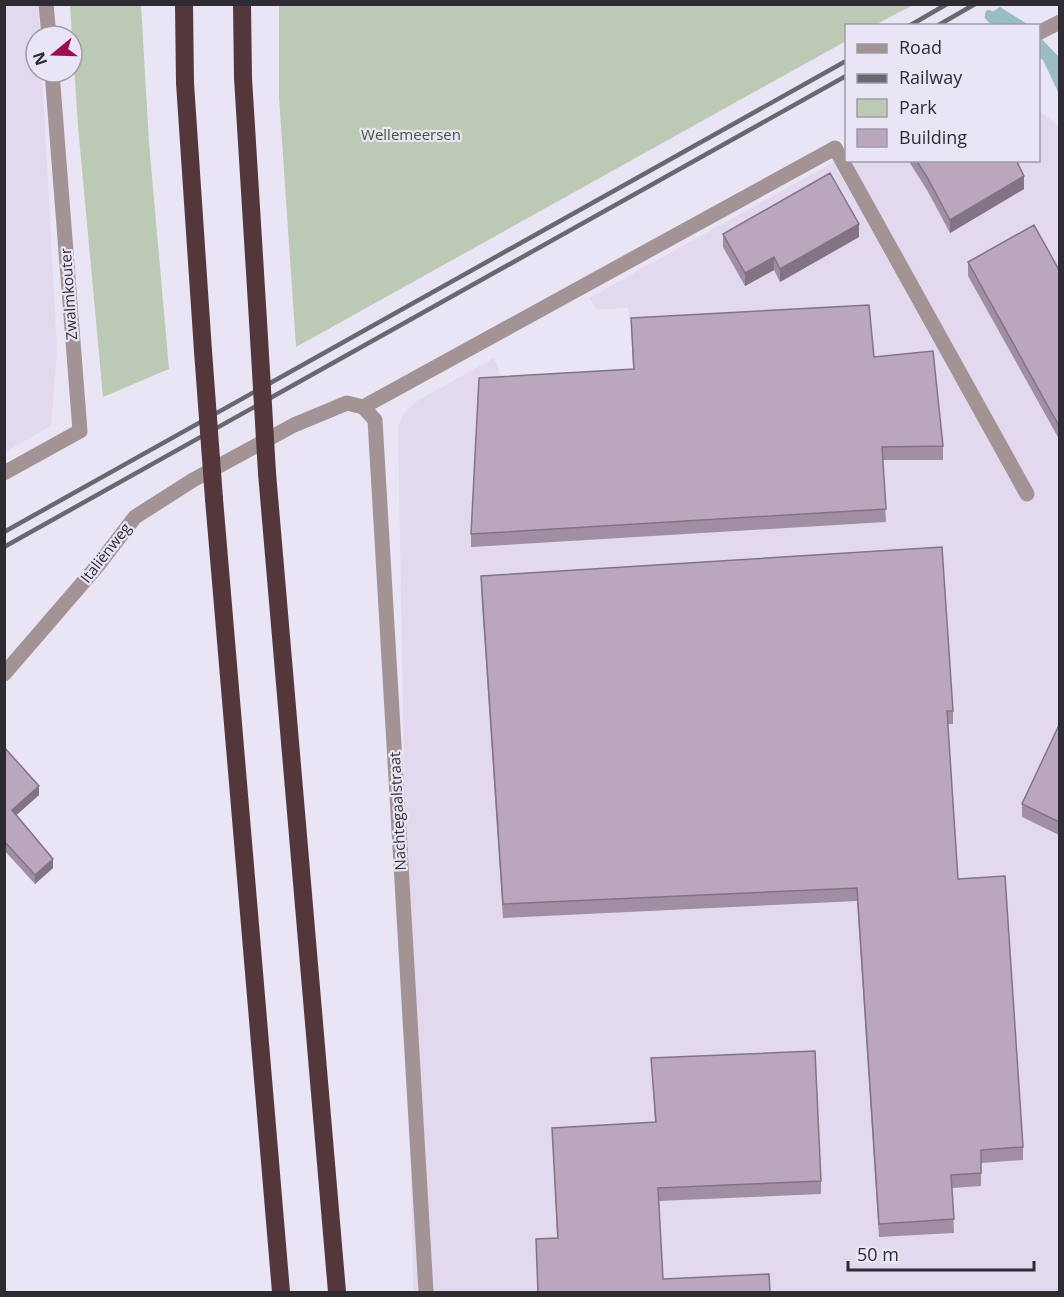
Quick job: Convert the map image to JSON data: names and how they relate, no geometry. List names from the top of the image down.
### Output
{
  "streets": {
    "street": ["Zwalmkouter", "Italiënweg", "Nachtegaalstraat"]
  },
  "crossings": [
    ["Italiënweg", "Nachtegaalstraat"]
  ],
  "parks": ["Wellemeersen"],
  "legend": [
    "Road",
    "Railway",
    "Park",
    "Building"
  ],
  "scale_bar": "50 m",
  "north": "left"
}
